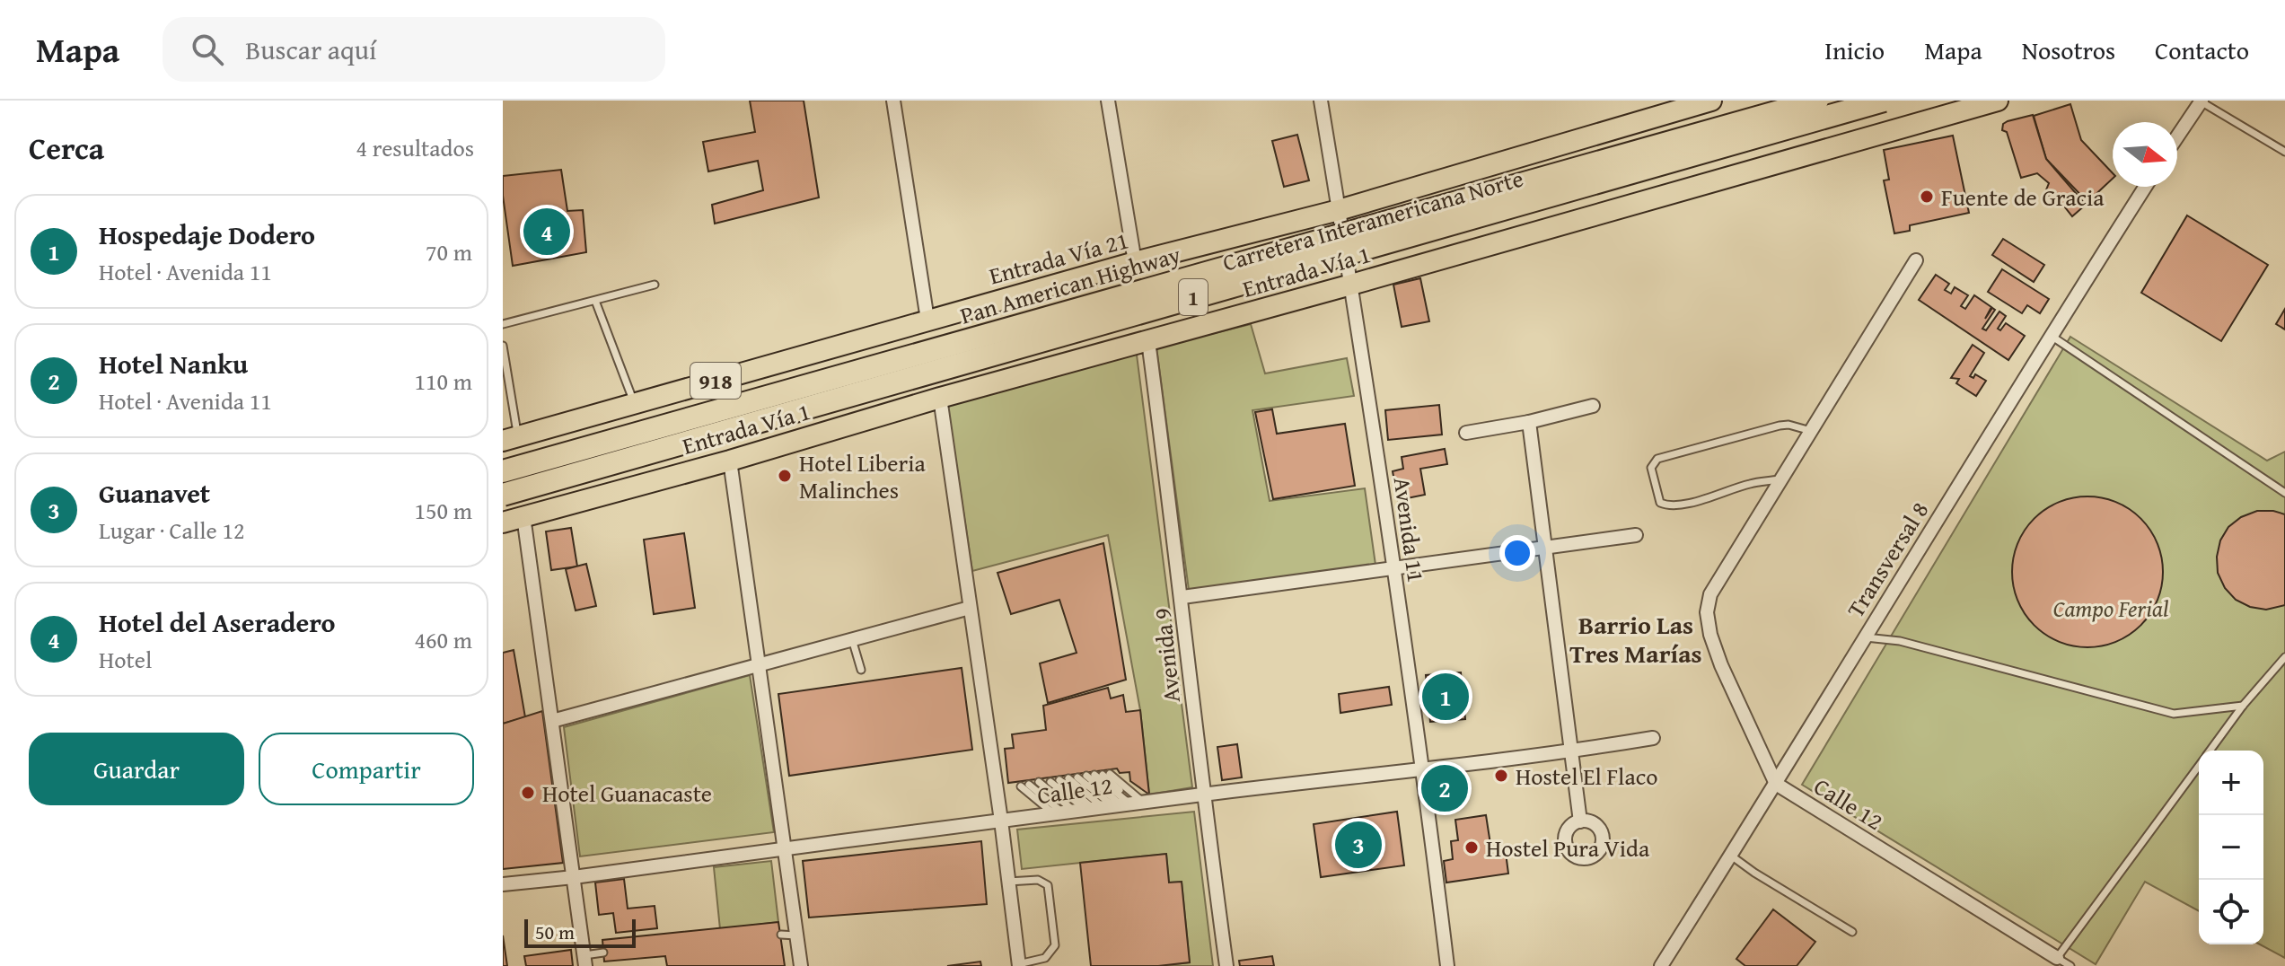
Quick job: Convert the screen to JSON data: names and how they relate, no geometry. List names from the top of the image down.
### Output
{
  "streets": {
    "highway": ["Carretera Interamericana Norte", "Pan American Highway", "1"],
    "main road": ["Entrada Vía 21", "Entrada Vía 1", "918"],
    "street": [
      "Avenida 11",
      "Transversal 8",
      "Avenida 9",
      "Calle 12"
    ]
  },
  "crossings": [
    ["Entrada Vía 21", "Avenida 11"],
    ["Entrada Vía 1", "Avenida 11"],
    ["Entrada Vía 1", "Avenida 9"],
    ["Avenida 11", "Calle 12"],
    ["Transversal 8", "Calle 12"],
    ["Avenida 9", "Calle 12"]
  ],
  "districts": ["Barrio Las Tres Marías"],
  "parks": ["Campo Ferial"],
  "places": [
    "Fuente de Gracia",
    "Hotel Liberia Malinches",
    "Hostel El Flaco",
    "Hotel Guanacaste",
    "Hostel Pura Vida"
  ],
  "scale_bar": "50 m",
  "north": "right",
  "page": {
    "header": "Mapa",
    "search": "Buscar aquí",
    "nav": [
      "Inicio",
      "Mapa",
      "Nosotros",
      "Contacto"
    ],
    "heading": ["Cerca", "4 resultados"],
    "list": [
      {
        "mark": "1",
        "name": "Hospedaje Dodero",
        "note": "Hotel · Avenida 11",
        "value": "70 m"
      },
      {
        "mark": "2",
        "name": "Hotel Nanku",
        "note": "Hotel · Avenida 11",
        "value": "110 m"
      },
      {
        "mark": "3",
        "name": "Guanavet",
        "note": "Lugar · Calle 12",
        "value": "150 m"
      },
      {
        "mark": "4",
        "name": "Hotel del Aseradero",
        "note": "Hotel",
        "value": "460 m"
      }
    ],
    "pins": [
      "4",
      "1",
      "2",
      "3"
    ],
    "buttons": ["Guardar", "Compartir"],
    "map_buttons": ["+", "−"],
    "scale": "50 m"
  }
}
